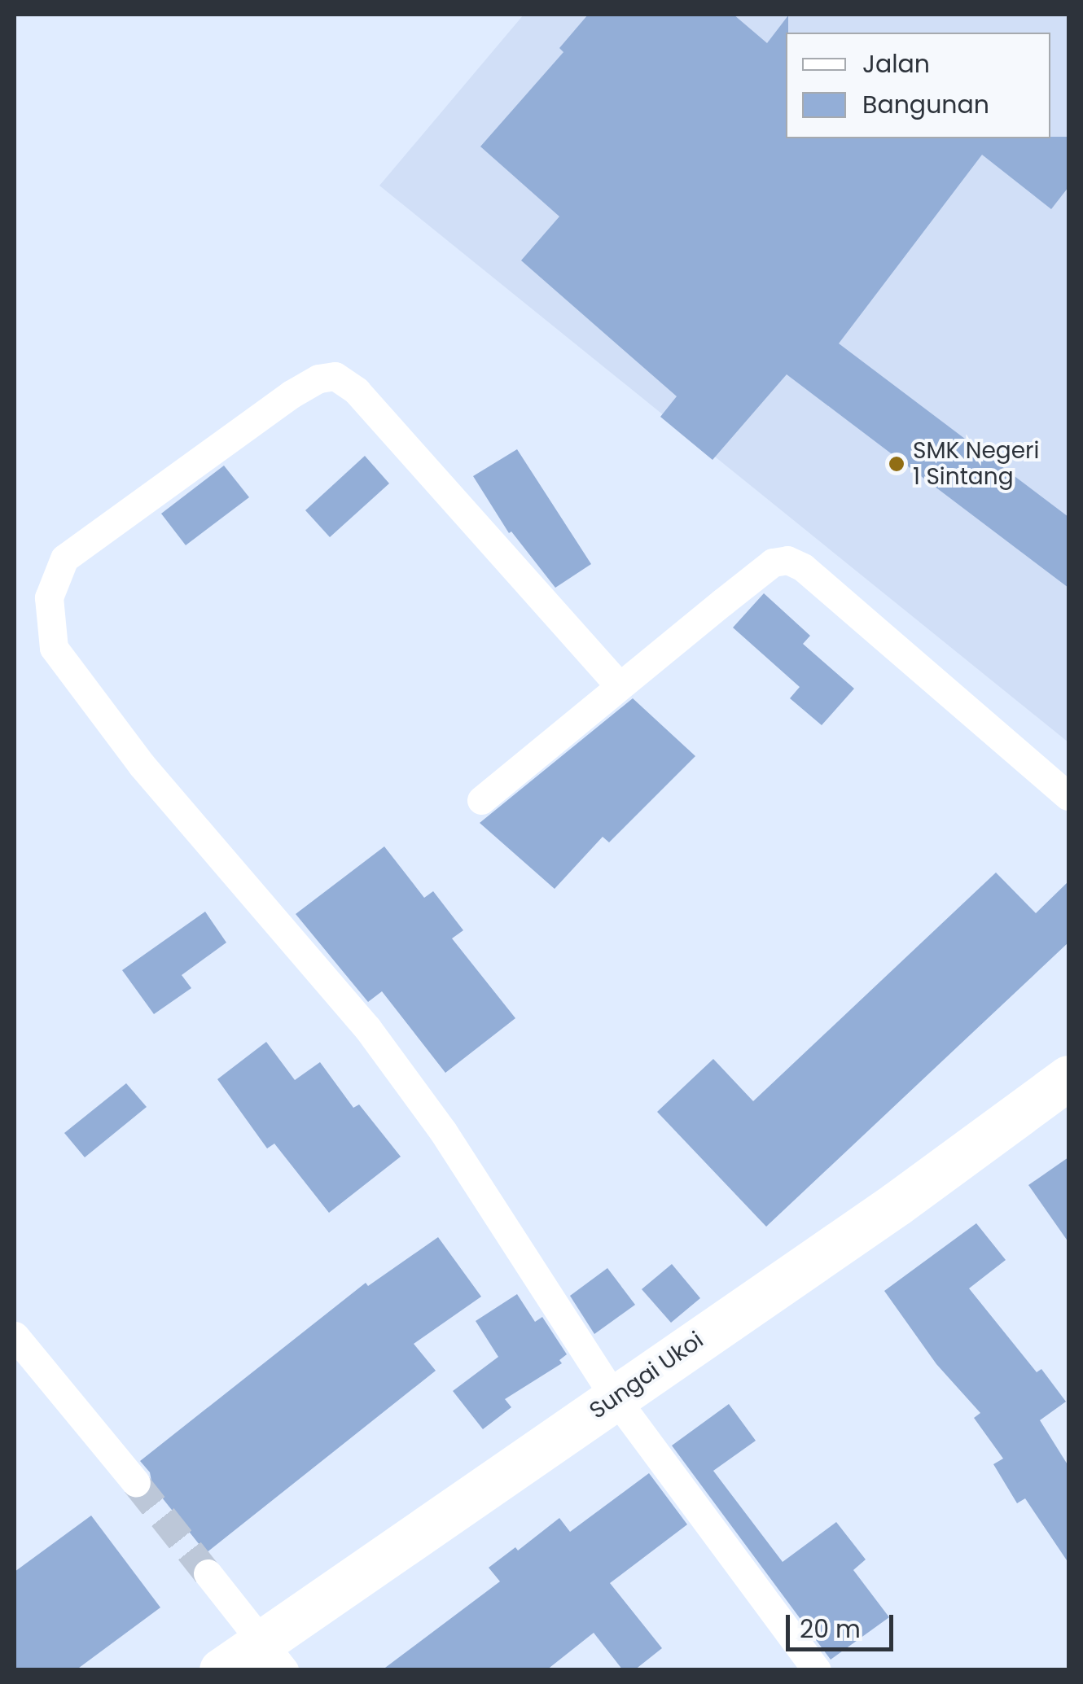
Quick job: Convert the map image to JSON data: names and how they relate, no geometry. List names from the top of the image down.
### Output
{
  "streets": {
    "highway": ["Sungai Ukoi"]
  },
  "places": ["SMK Negeri 1 Sintang"],
  "legend": ["Jalan", "Bangunan"],
  "scale_bar": "20 m"
}
